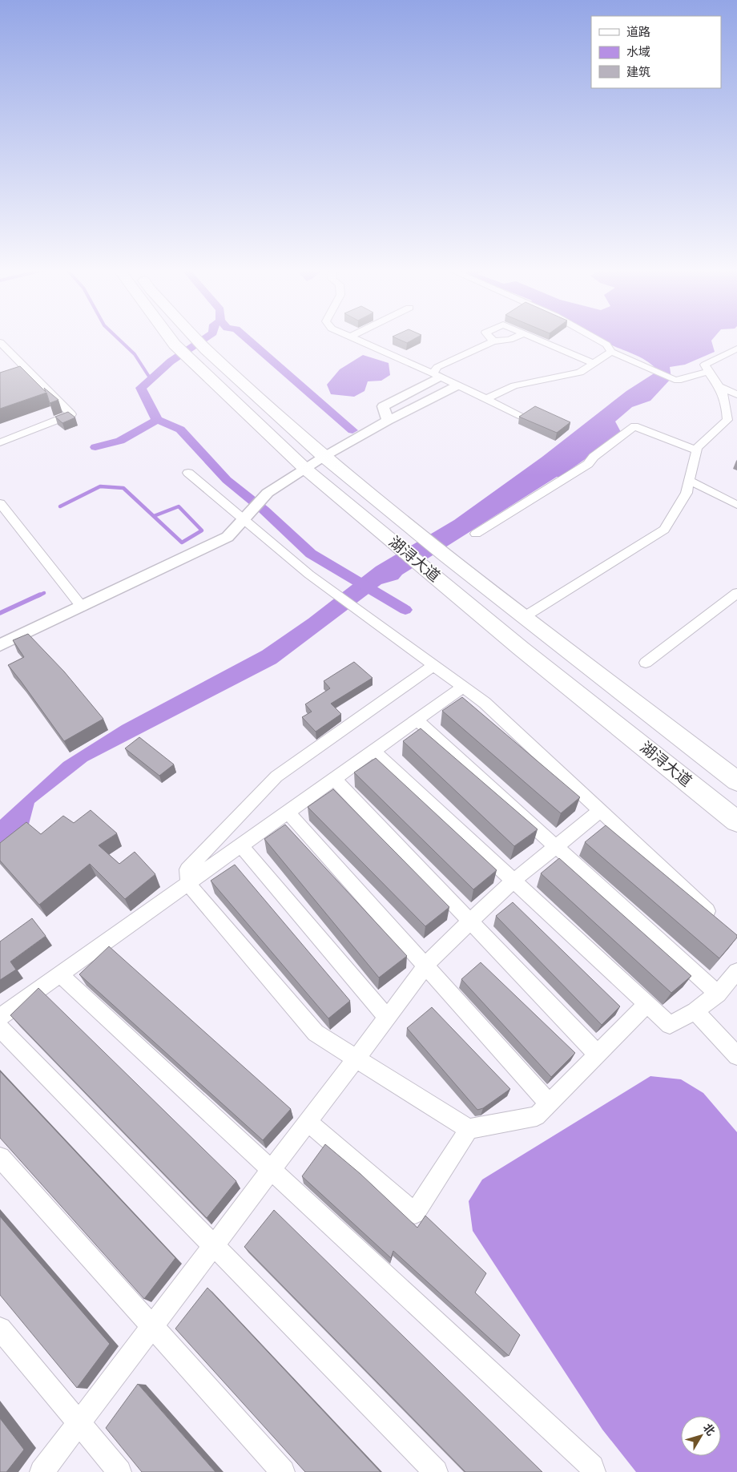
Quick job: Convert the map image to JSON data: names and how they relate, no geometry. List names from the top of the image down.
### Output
{
  "streets": {
    "main road": ["湖浔大道"]
  },
  "legend": ["道路", "水域", "建筑"],
  "north": "top right"
}
